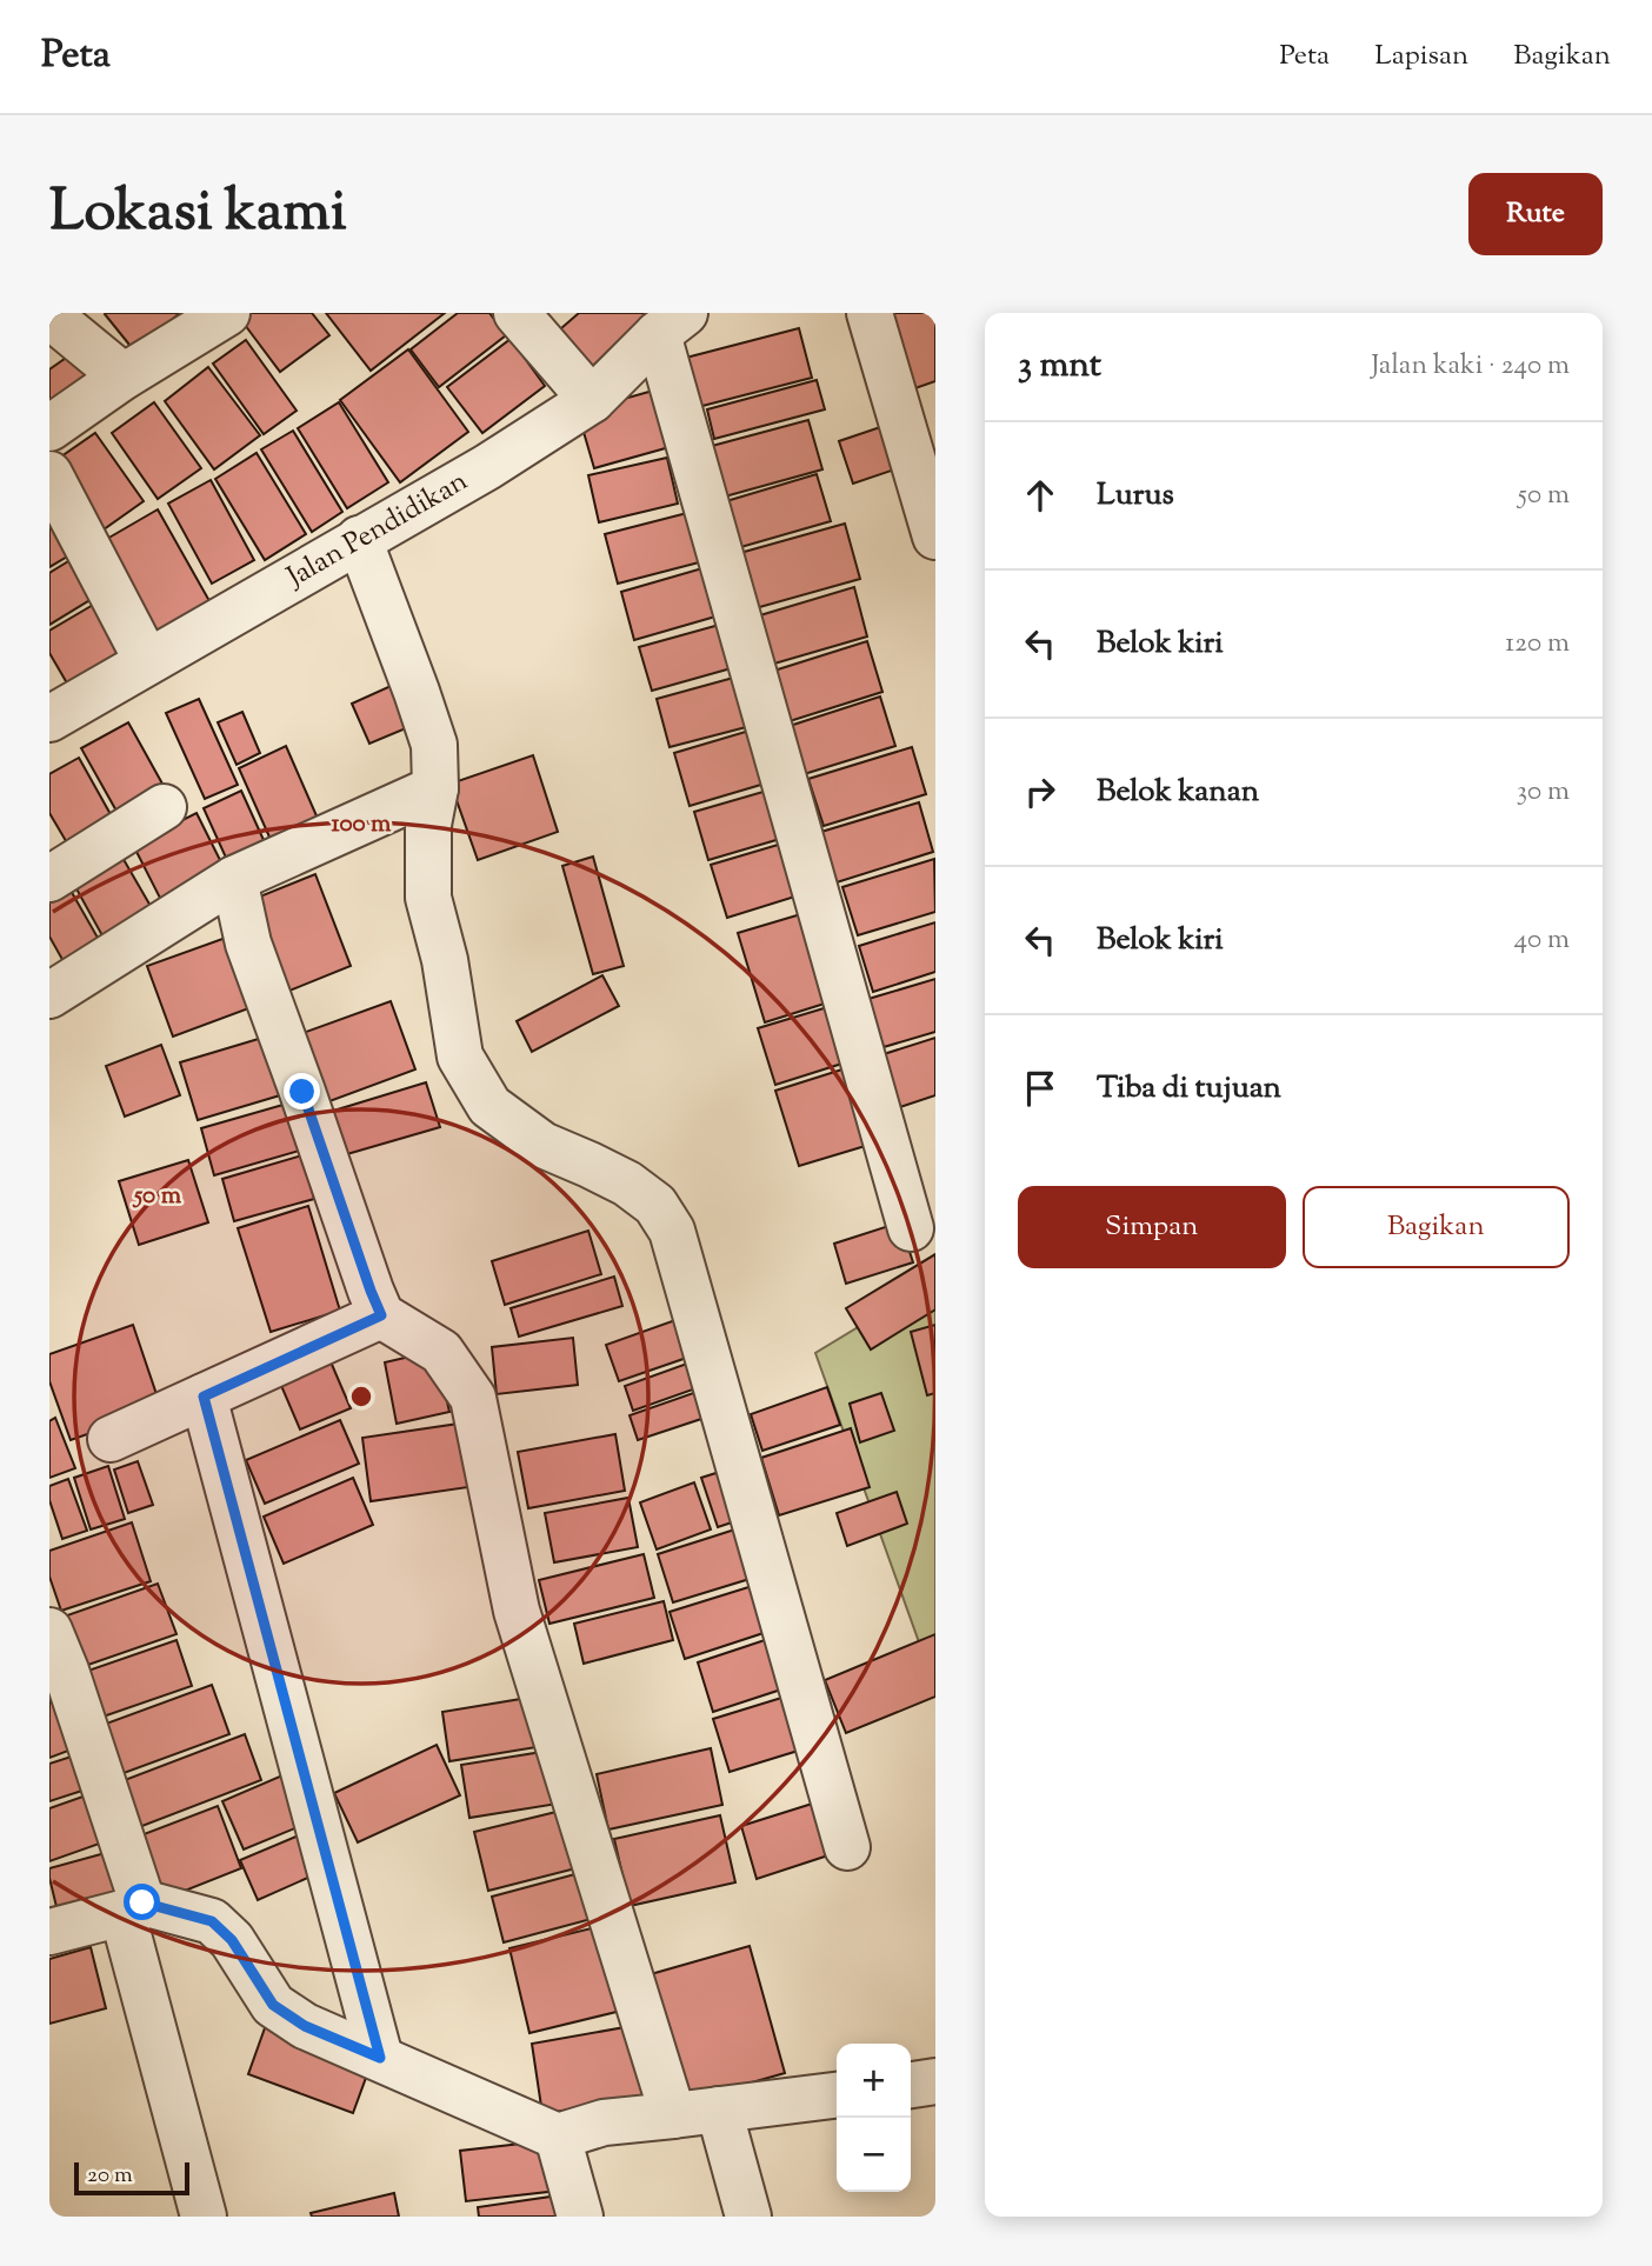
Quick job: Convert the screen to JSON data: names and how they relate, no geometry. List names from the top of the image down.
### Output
{
  "streets": {
    "street": ["Jalan Pendidikan"]
  },
  "scale_bar": "20 m",
  "page": {
    "header": "Peta",
    "nav": ["Peta", "Lapisan", "Bagikan"],
    "title": "Lokasi kami",
    "buttons": [
      "Rute",
      ["Simpan", "Bagikan"]
    ],
    "heading": ["3 mnt", "Jalan kaki · 240 m"],
    "list": [
      ["Lurus", "50 m"],
      ["Belok kiri", "120 m"],
      ["Belok kanan", "30 m"],
      ["Belok kiri", "40 m"],
      "Tiba di tujuan"
    ],
    "map_buttons": ["+", "−"],
    "scale": "20 m"
  },
  "rings": ["100 m", "50 m"]
}
